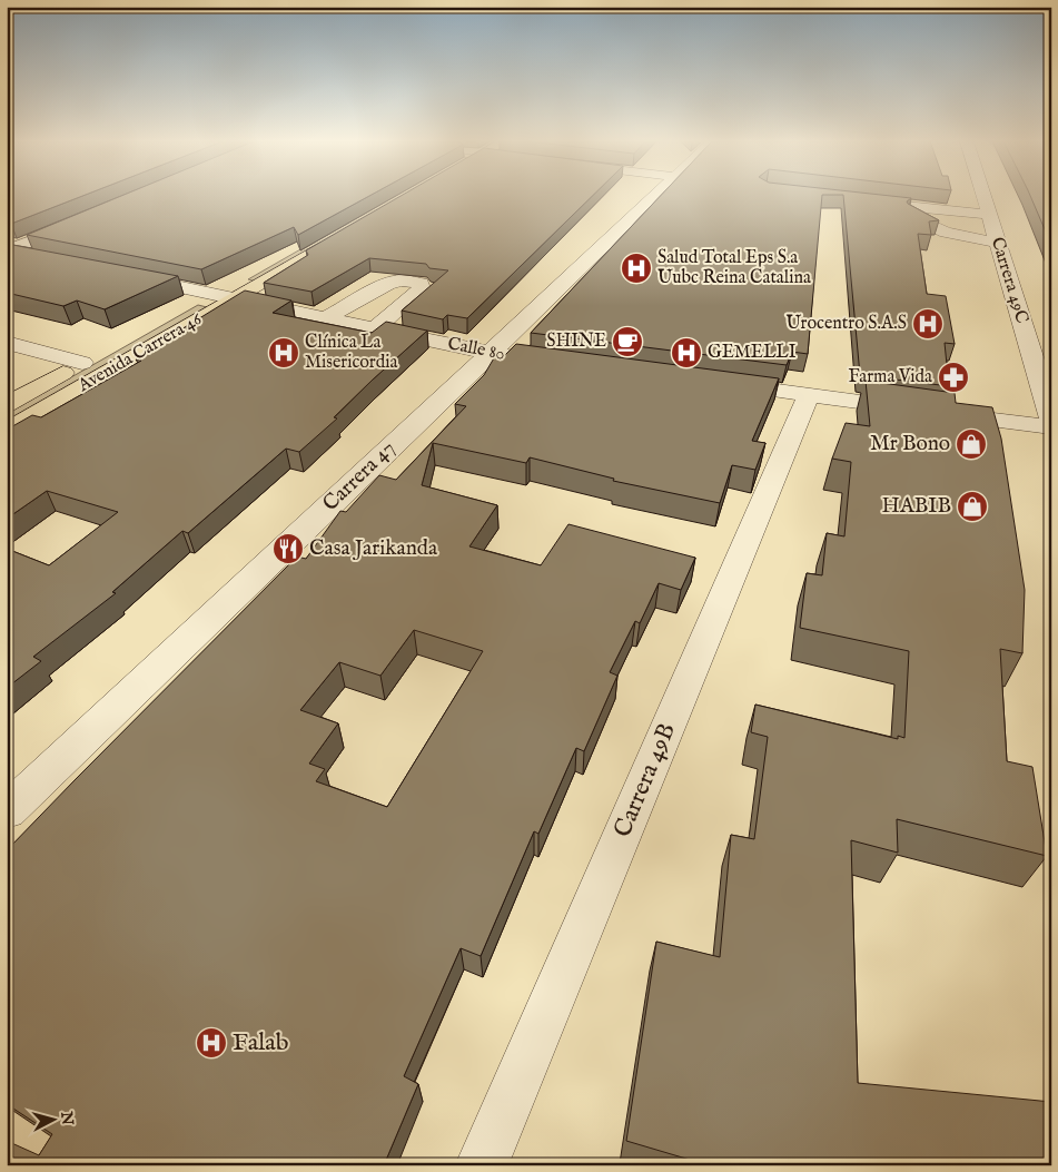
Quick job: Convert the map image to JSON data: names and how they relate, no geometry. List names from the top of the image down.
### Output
{
  "streets": {
    "main road": ["Avenida Carrera 46"],
    "street": [
      "Carrera 49C",
      "Calle 80",
      "Carrera 47",
      "Carrera 49B"
    ]
  },
  "crossings": [
    ["Calle 80", "Avenida Carrera 46"],
    ["Calle 80", "Carrera 47"]
  ],
  "places": {
    "hospital": [
      "Salud Total Eps S.a Uubc Reina Catalina",
      "Urocentro S.A.S",
      "Clínica La Misericordia",
      "GEMELLI",
      "Falab"
    ],
    "cafe": ["SHINE"],
    "pharmacy": ["Farma Vida"],
    "shop": ["Mr Bono", "HABIB"],
    "restaurant": ["Casa Jarikanda"]
  },
  "north": "right"
}
